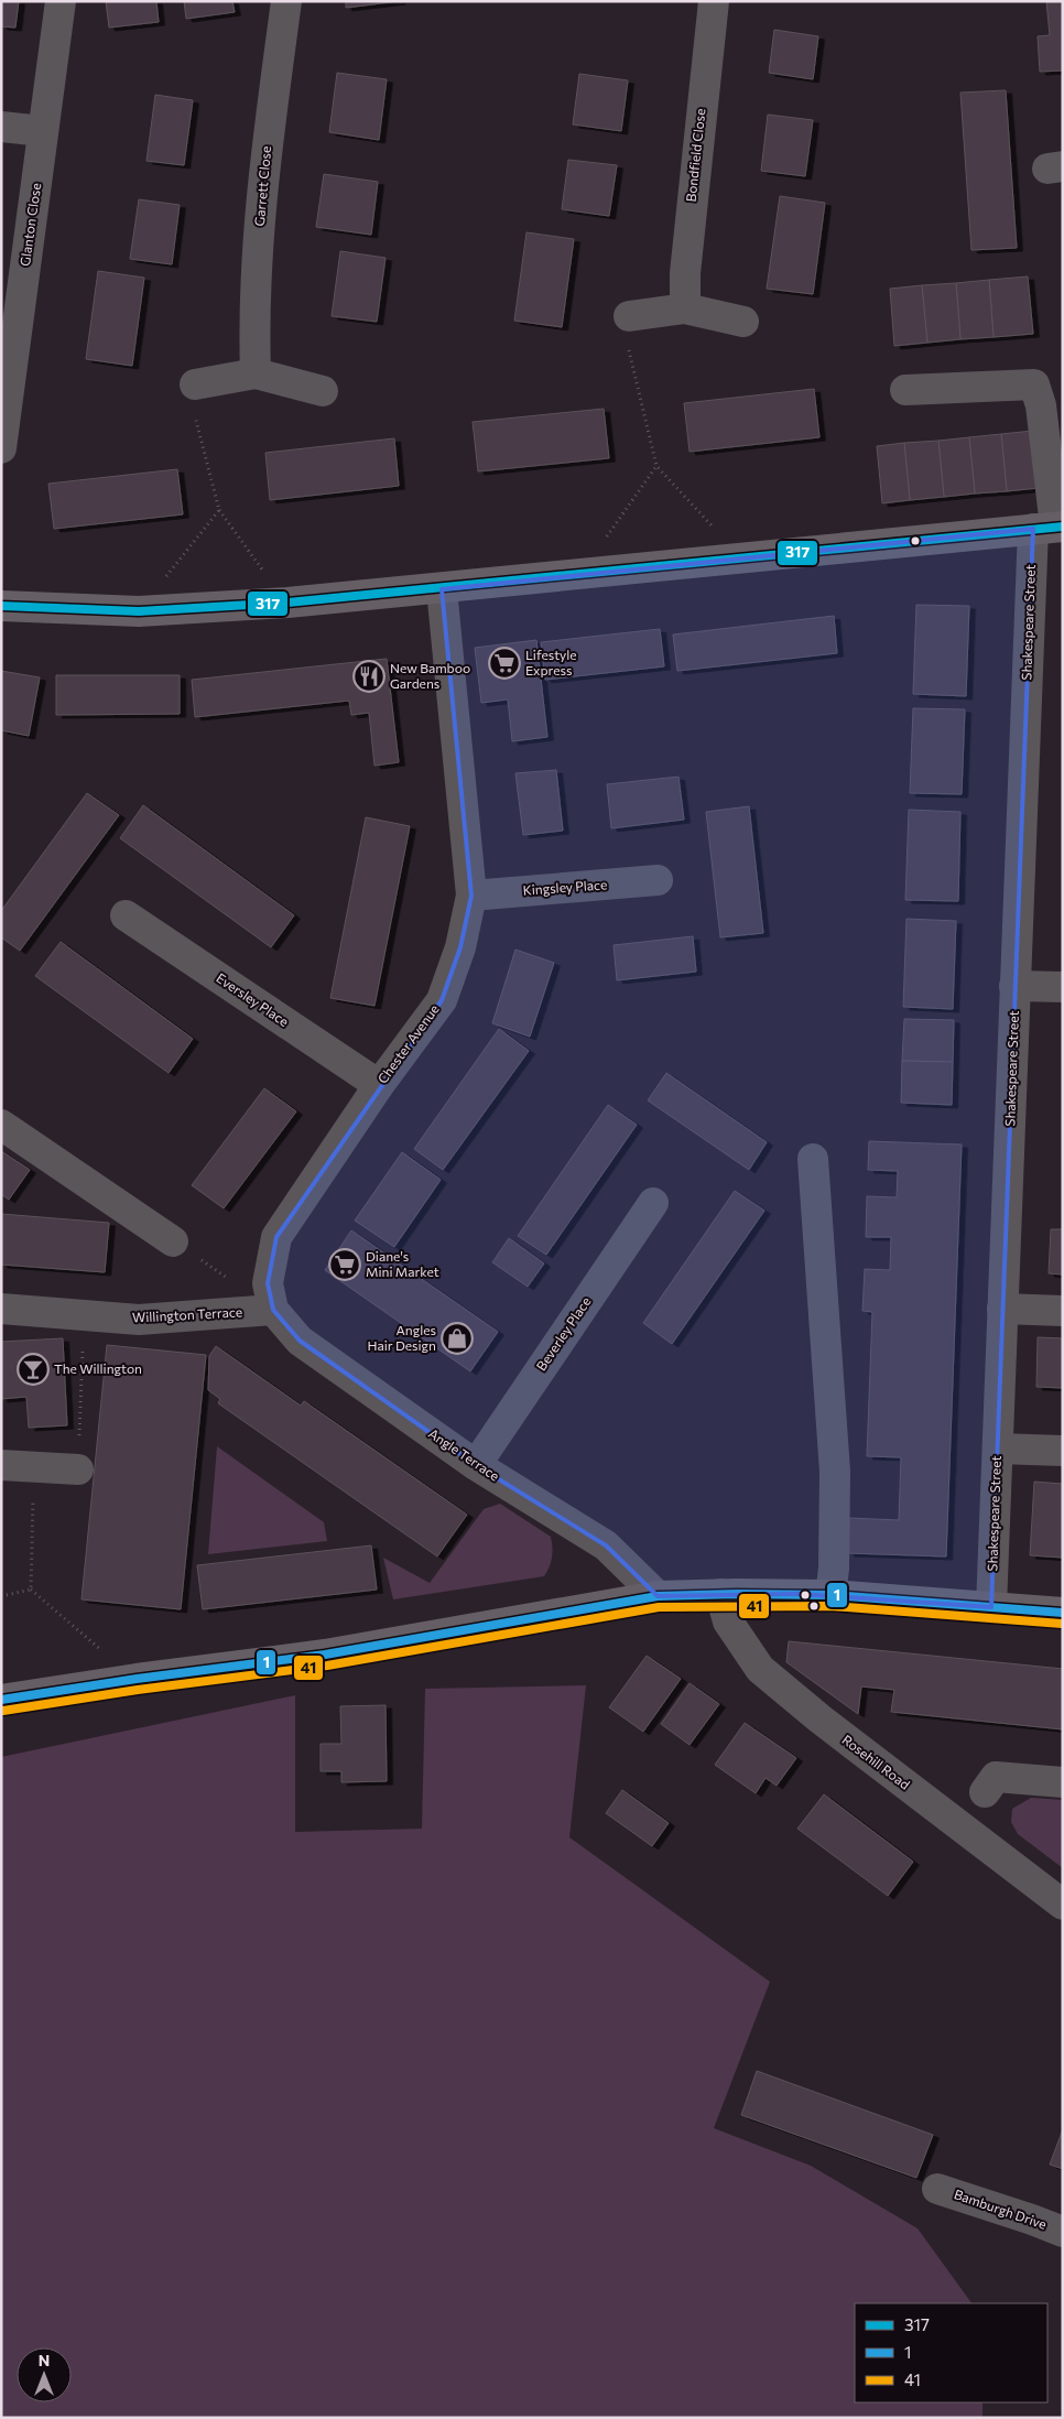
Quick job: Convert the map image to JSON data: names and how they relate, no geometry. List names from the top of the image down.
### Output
{
  "streets": {
    "street": [
      "Bondfield Close",
      "Garrett Close",
      "Glanton Close",
      "Shakespeare Street",
      "Kingsley Place",
      "Eversley Place",
      "Chester Avenue",
      "Willington Terrace",
      "Beverley Place",
      "Angle Terrace",
      "Rosehill Road",
      "Bamburgh Drive"
    ]
  },
  "crossings": [
    ["Kingsley Place", "Chester Avenue"],
    ["Eversley Place", "Chester Avenue"],
    ["Chester Avenue", "Willington Terrace"],
    ["Chester Avenue", "Angle Terrace"],
    ["Willington Terrace", "Angle Terrace"],
    ["Beverley Place", "Angle Terrace"]
  ],
  "places": {
    "supermarket": ["Lifestyle Express", "Diane's Mini Market"],
    "restaurant": ["New Bamboo Gardens"],
    "shop": ["Angles Hair Design"],
    "bar": ["The Willington"]
  },
  "lines": ["transit line 317", "transit line 1", "transit line 41"],
  "legend": ["317", "1", "41"],
  "north": "top"
}
